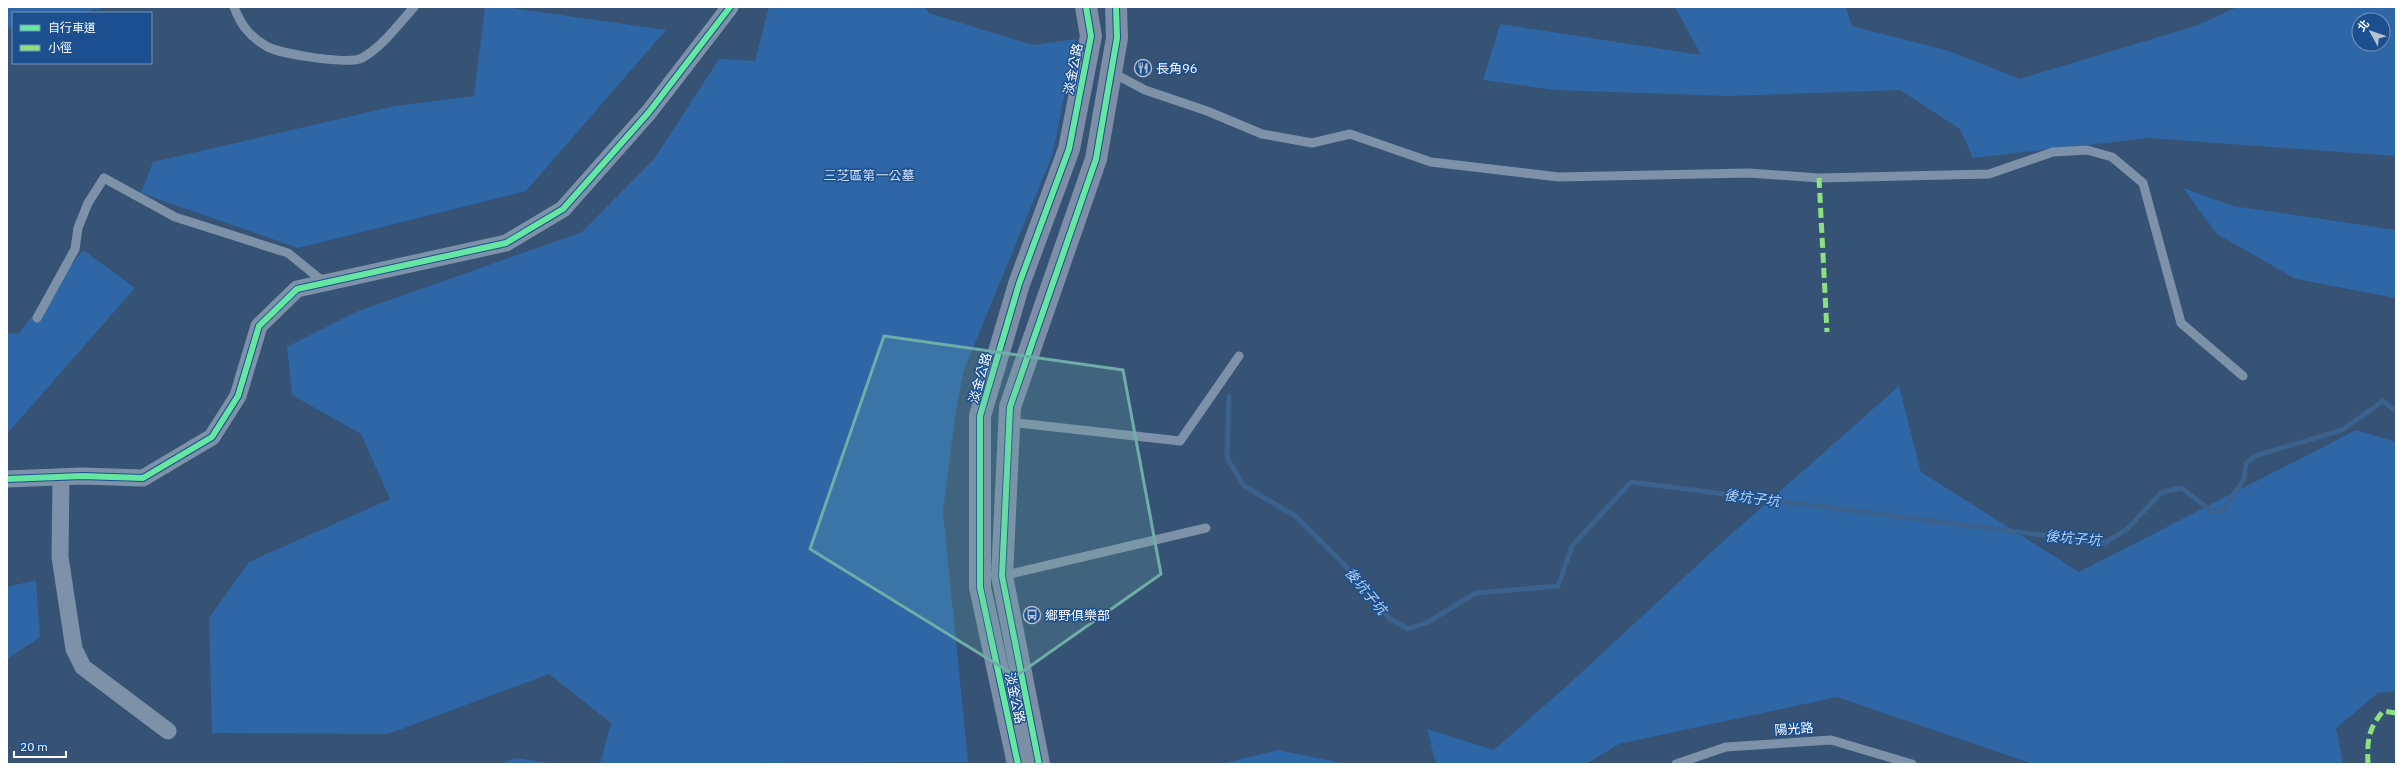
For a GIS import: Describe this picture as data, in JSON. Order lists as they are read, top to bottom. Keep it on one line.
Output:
{"streets":{"main road":["淡金公路"],"lane":["陽光路"]},"water":["後坑子坑"],"parks":["三芝區第一公墓"],"places":{"restaurant":["長角96"],"bus stop":["鄉野俱樂部"]},"legend":["自行車道","小徑"],"scale_bar":"20 m","north":"top left"}
